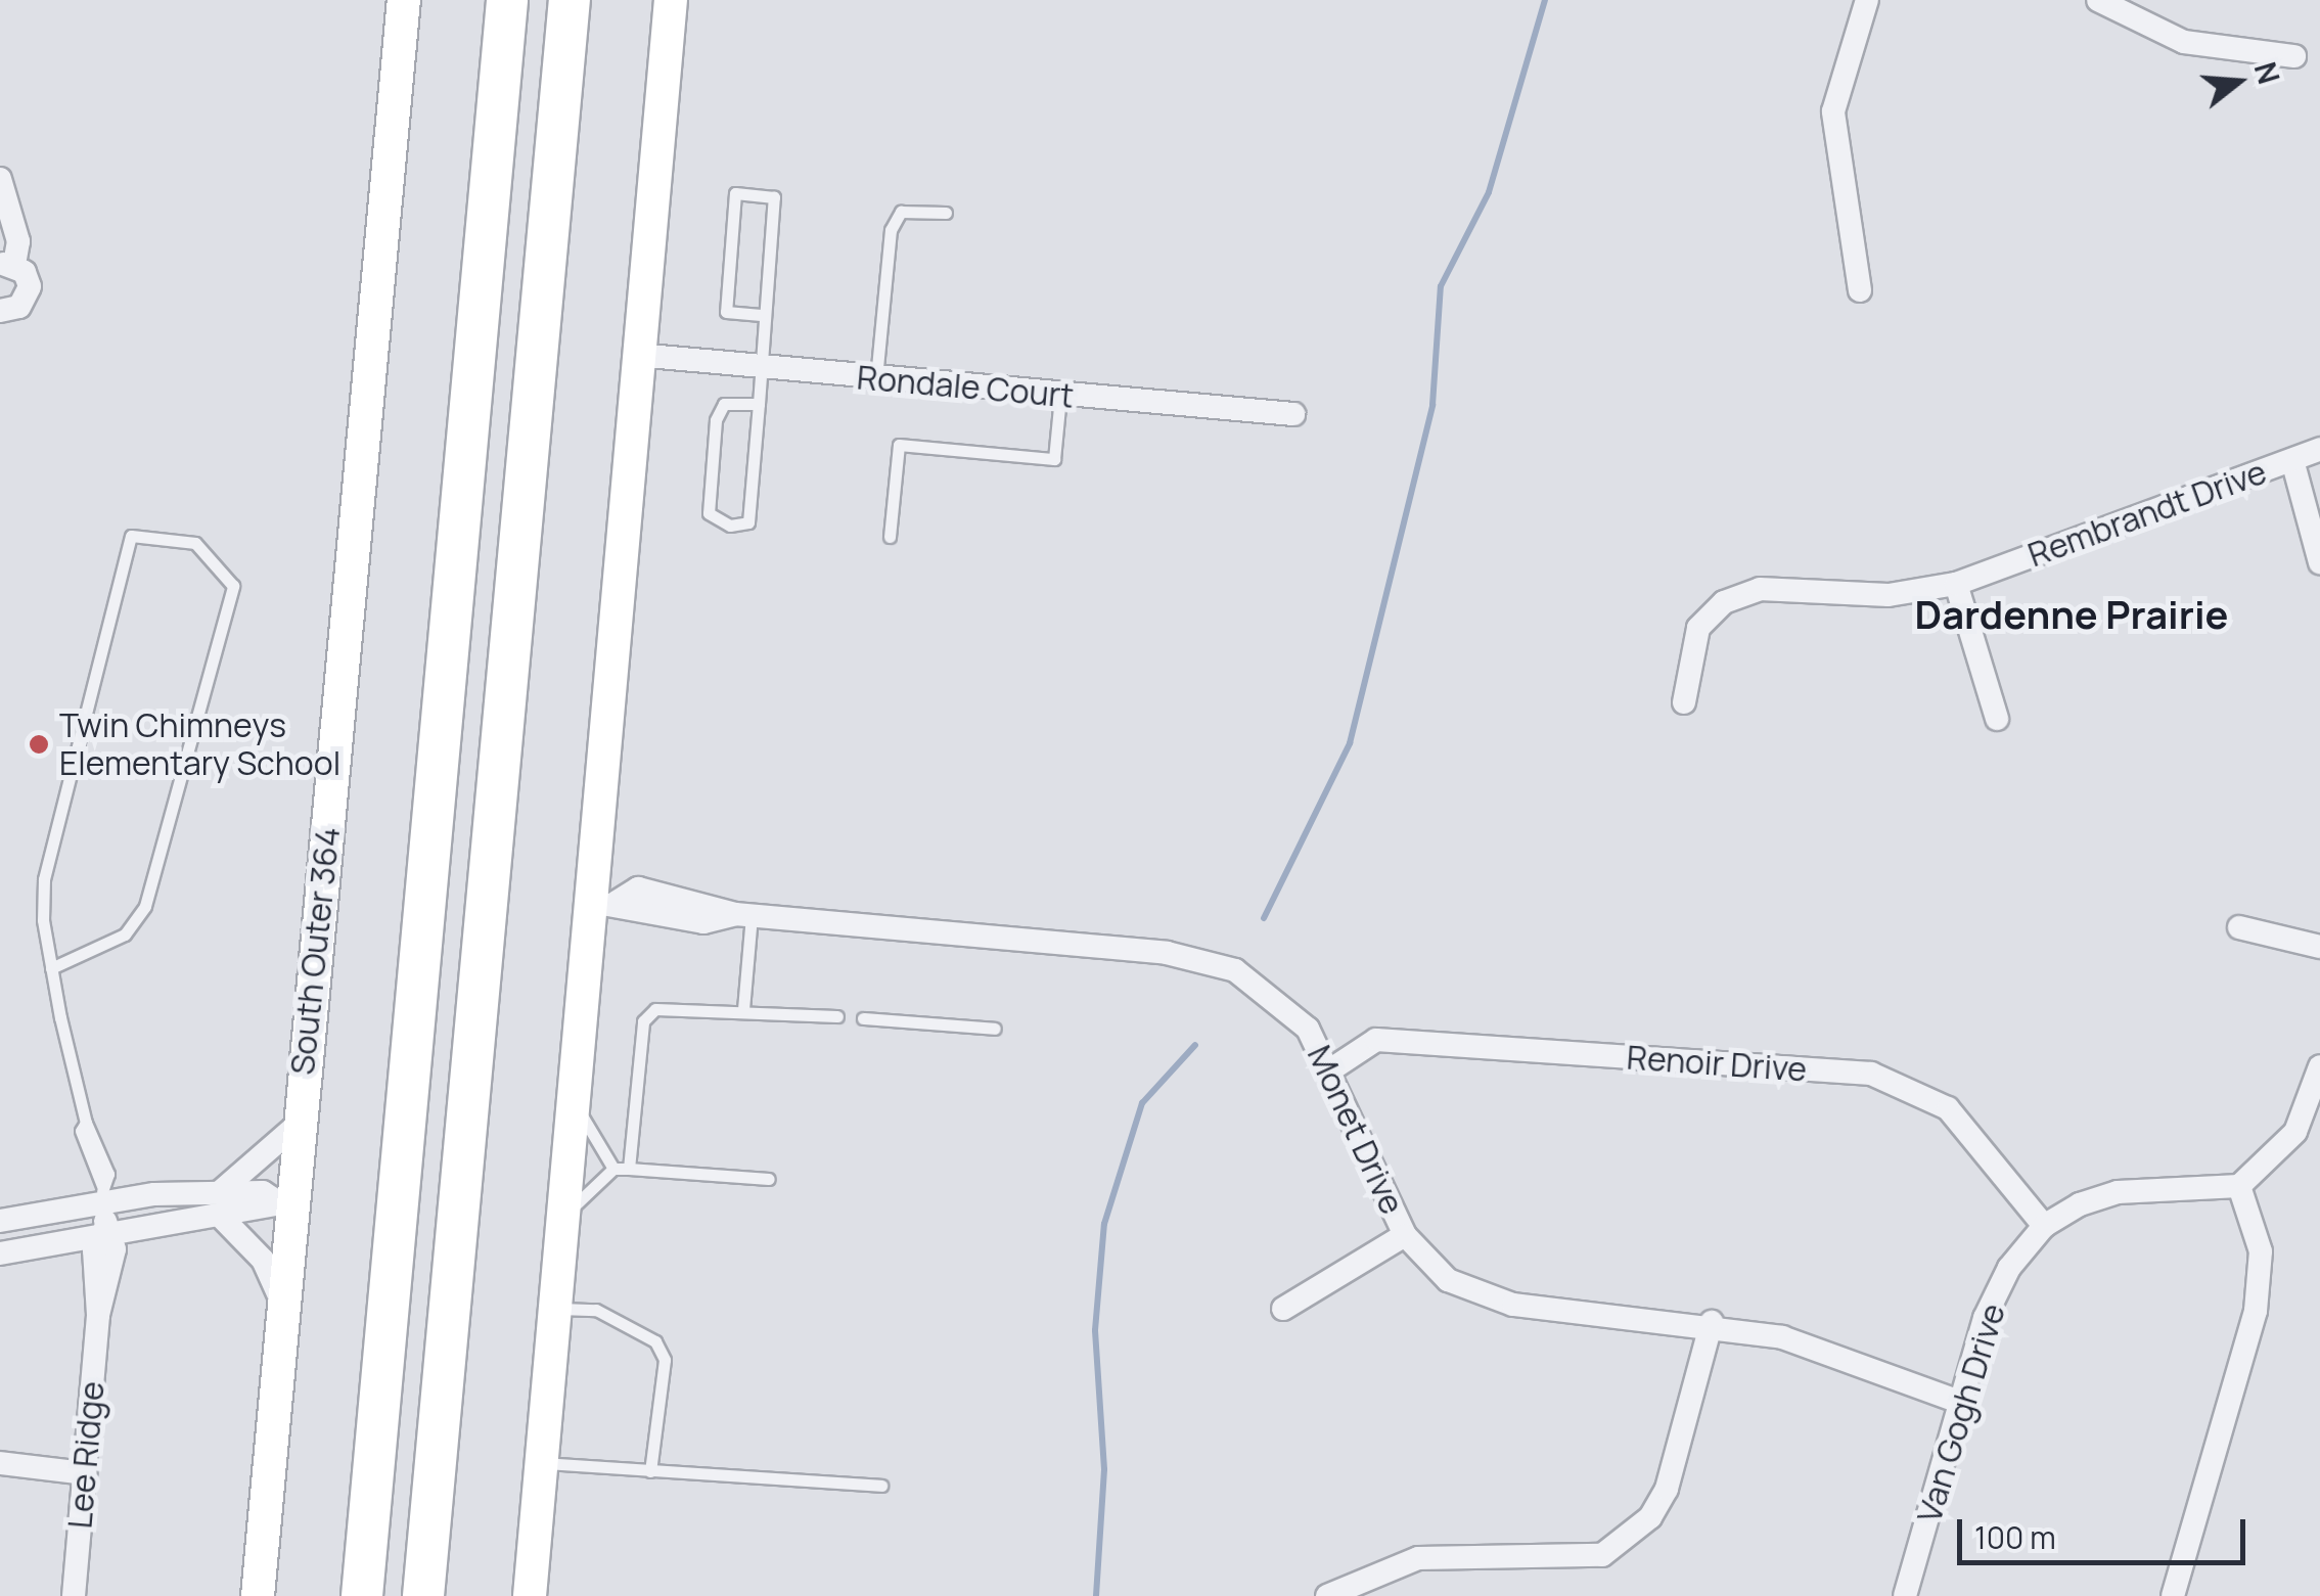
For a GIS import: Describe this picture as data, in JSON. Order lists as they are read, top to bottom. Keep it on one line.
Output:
{"streets":{"main road":["South Outer 364"],"street":["Rondale Court","Rembrandt Drive","Renoir Drive","Monet Drive","Van Gogh Drive","Lee Ridge"]},"crossings":[["Renoir Drive","Monet Drive"],["Renoir Drive","Van Gogh Drive"],["Monet Drive","Van Gogh Drive"]],"districts":["Dardenne Prairie"],"places":["Twin Chimneys Elementary School"],"scale_bar":"100 m","north":"right"}
